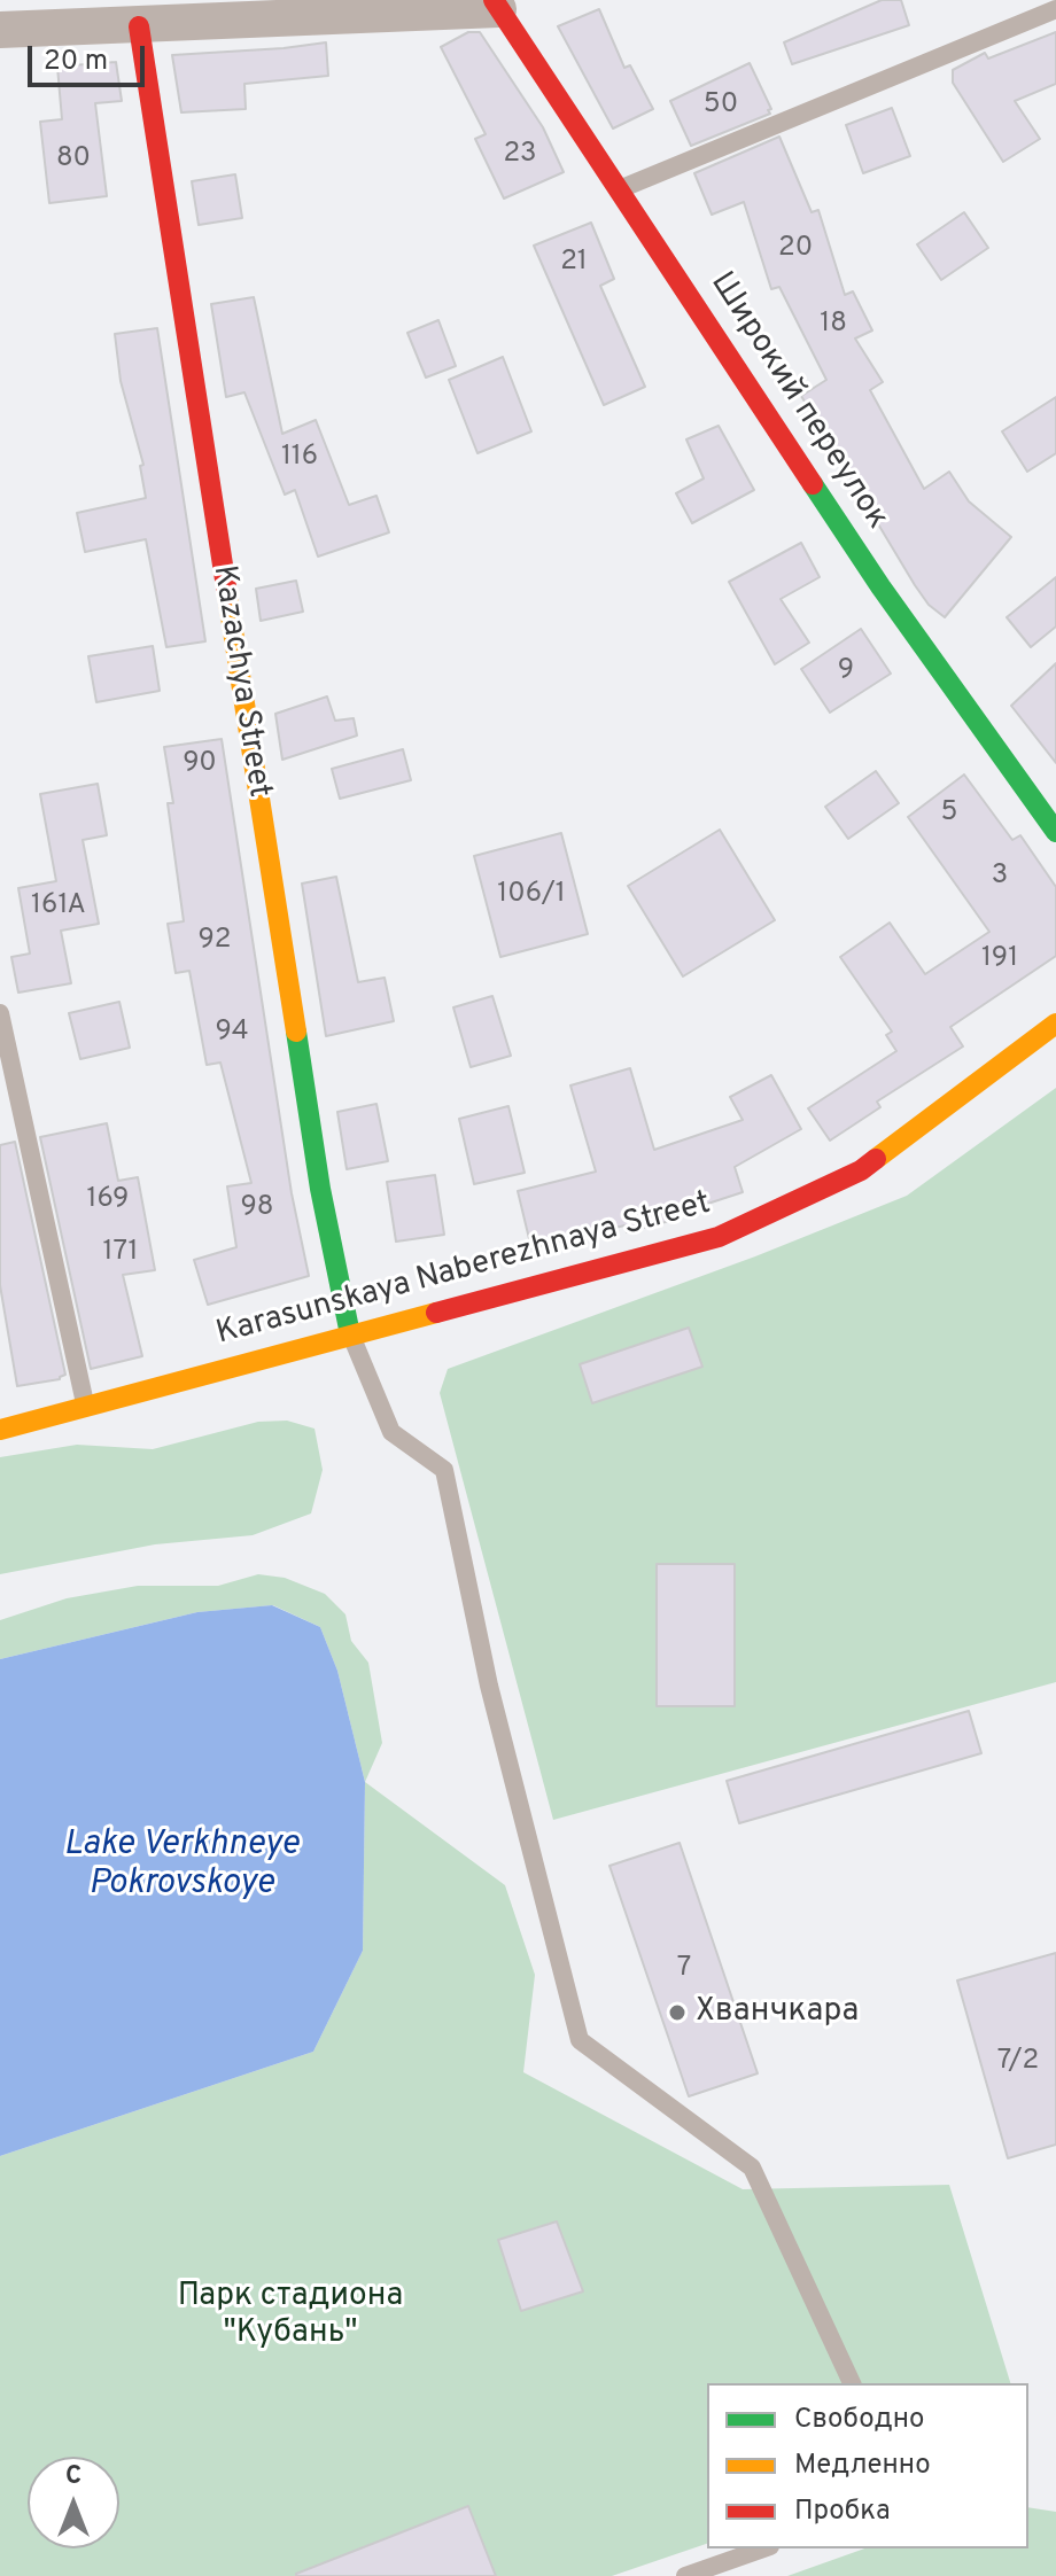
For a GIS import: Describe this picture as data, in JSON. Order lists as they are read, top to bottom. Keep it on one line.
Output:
{"streets":{"street":["Широкий переулок","Kazachya Street","Karasunskaya Naberezhnaya Street"]},"crossings":[["Kazachya Street","Karasunskaya Naberezhnaya Street"]],"water":["Lake Verkhneye Pokrovskoye"],"parks":["Парк стадиона \"Кубань\""],"places":["Хванчкара"],"house_numbers":["50","23","80","20","21","18","116","9","90","5","3","106/1","161А","92","191","94","169","98","171","7","7/2"],"legend":["Свободно","Медленно","Пробка"],"scale_bar":"20 m","north":"top"}
